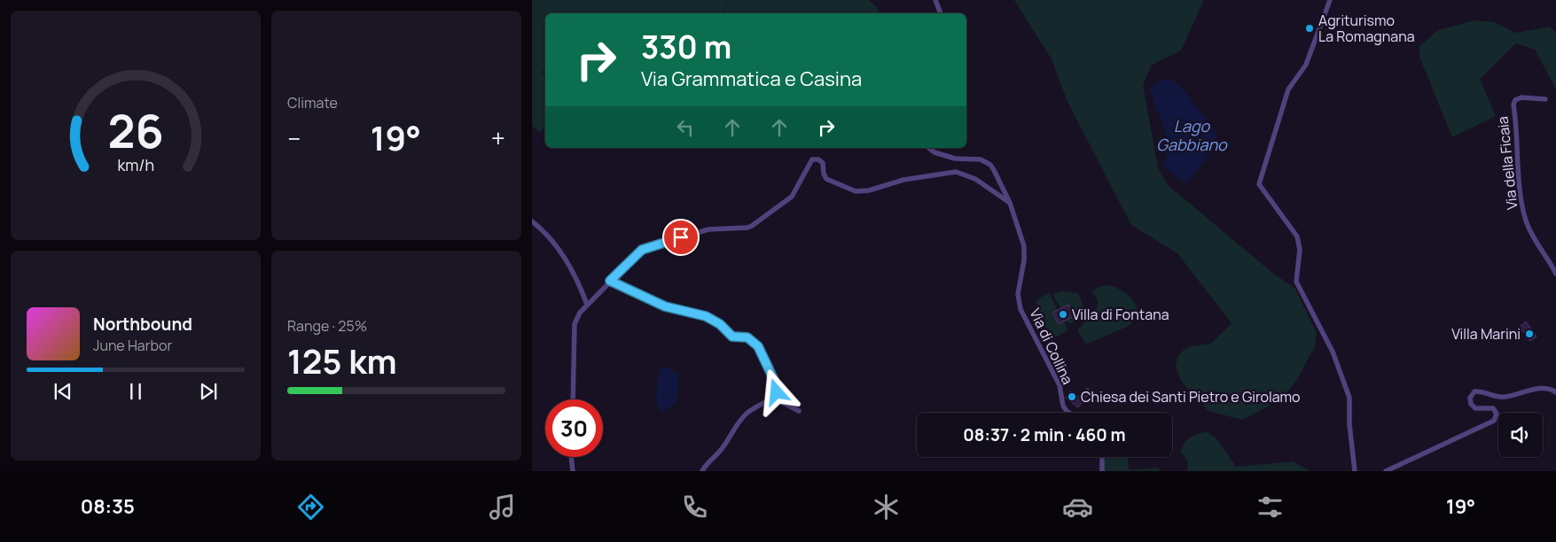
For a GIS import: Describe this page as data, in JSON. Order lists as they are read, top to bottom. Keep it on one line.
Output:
{"streets":{"street":["Via della Ficaia","Via di Collina"]},"water":["Lago Gabbiano"],"places":["Agriturismo La Romagnana","Villa di Fontana","Villa Marini","Chiesa dei Santi Pietro e Girolamo"],"page":{"tile":["Climate",["Range · 25%","125 km"]],"turn":["330 m","Via Grammatica e Casina"],"heat":["−","19°","+"],"song":["Northbound","June Harbor"],"limit":"30","trip":"08:37 · 2 min · 460 m","tabs":["08:35","19°"],"gauge":["26","km/h"]}}
